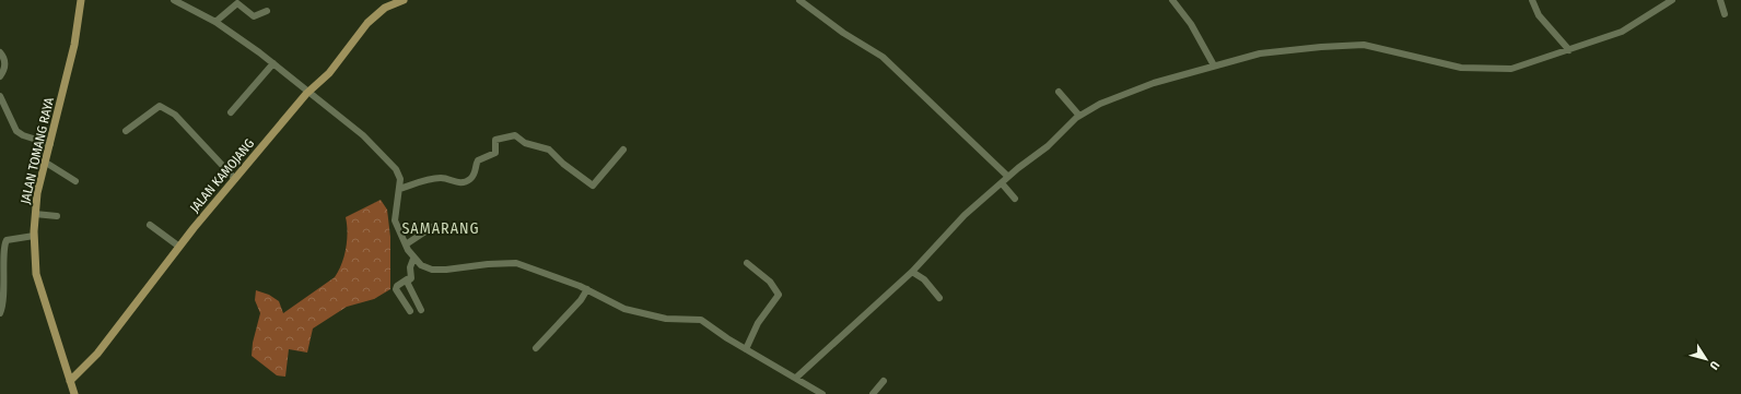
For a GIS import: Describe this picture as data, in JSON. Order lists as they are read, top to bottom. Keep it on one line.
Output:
{"streets":{"main road":["JALAN TOMANG RAYA","JALAN KAMOJANG"]},"crossings":[["JALAN TOMANG RAYA","JALAN KAMOJANG"]],"districts":["SAMARANG"],"north":"bottom right"}
